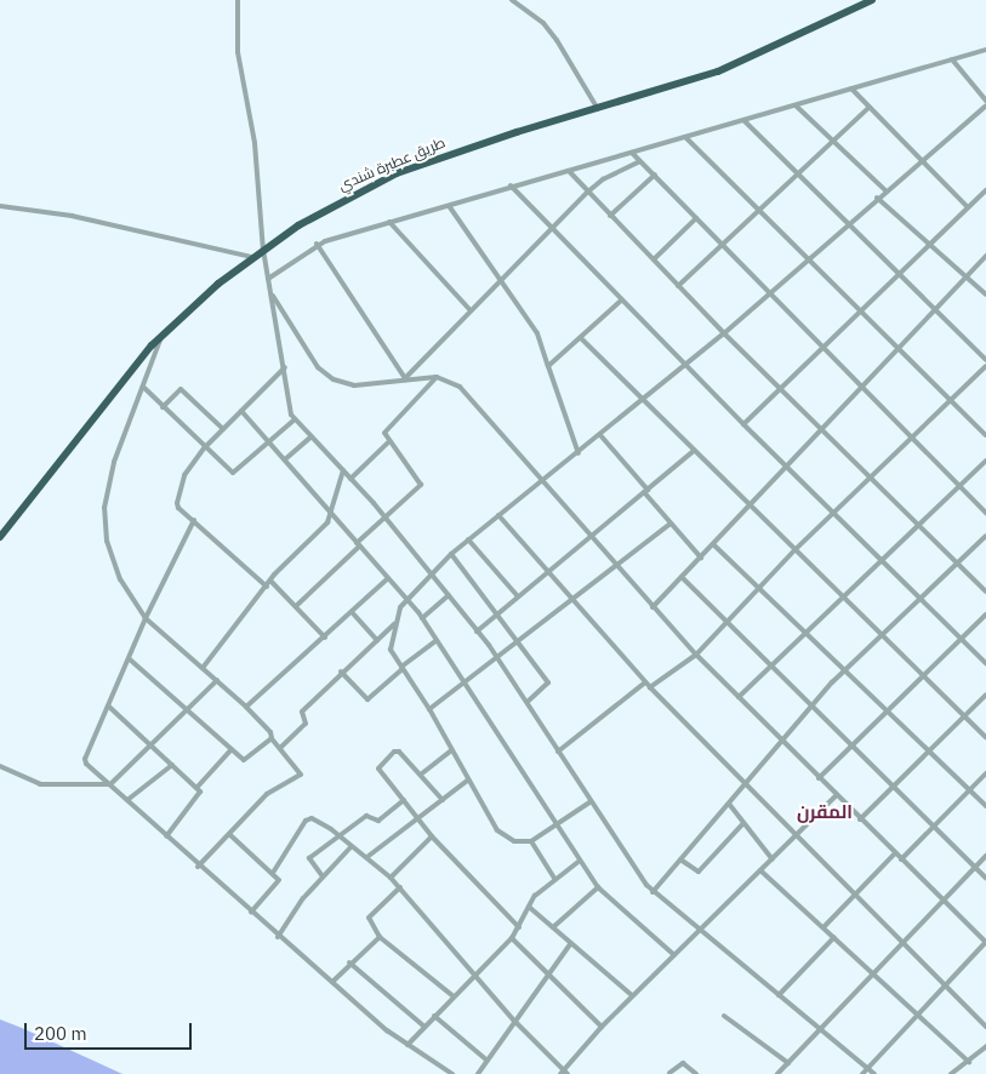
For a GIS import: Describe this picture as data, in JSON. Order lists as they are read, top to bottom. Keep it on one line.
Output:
{"streets":{"highway":["طريق عطبرة شندي"]},"districts":["المقرن"],"scale_bar":"200 m"}
